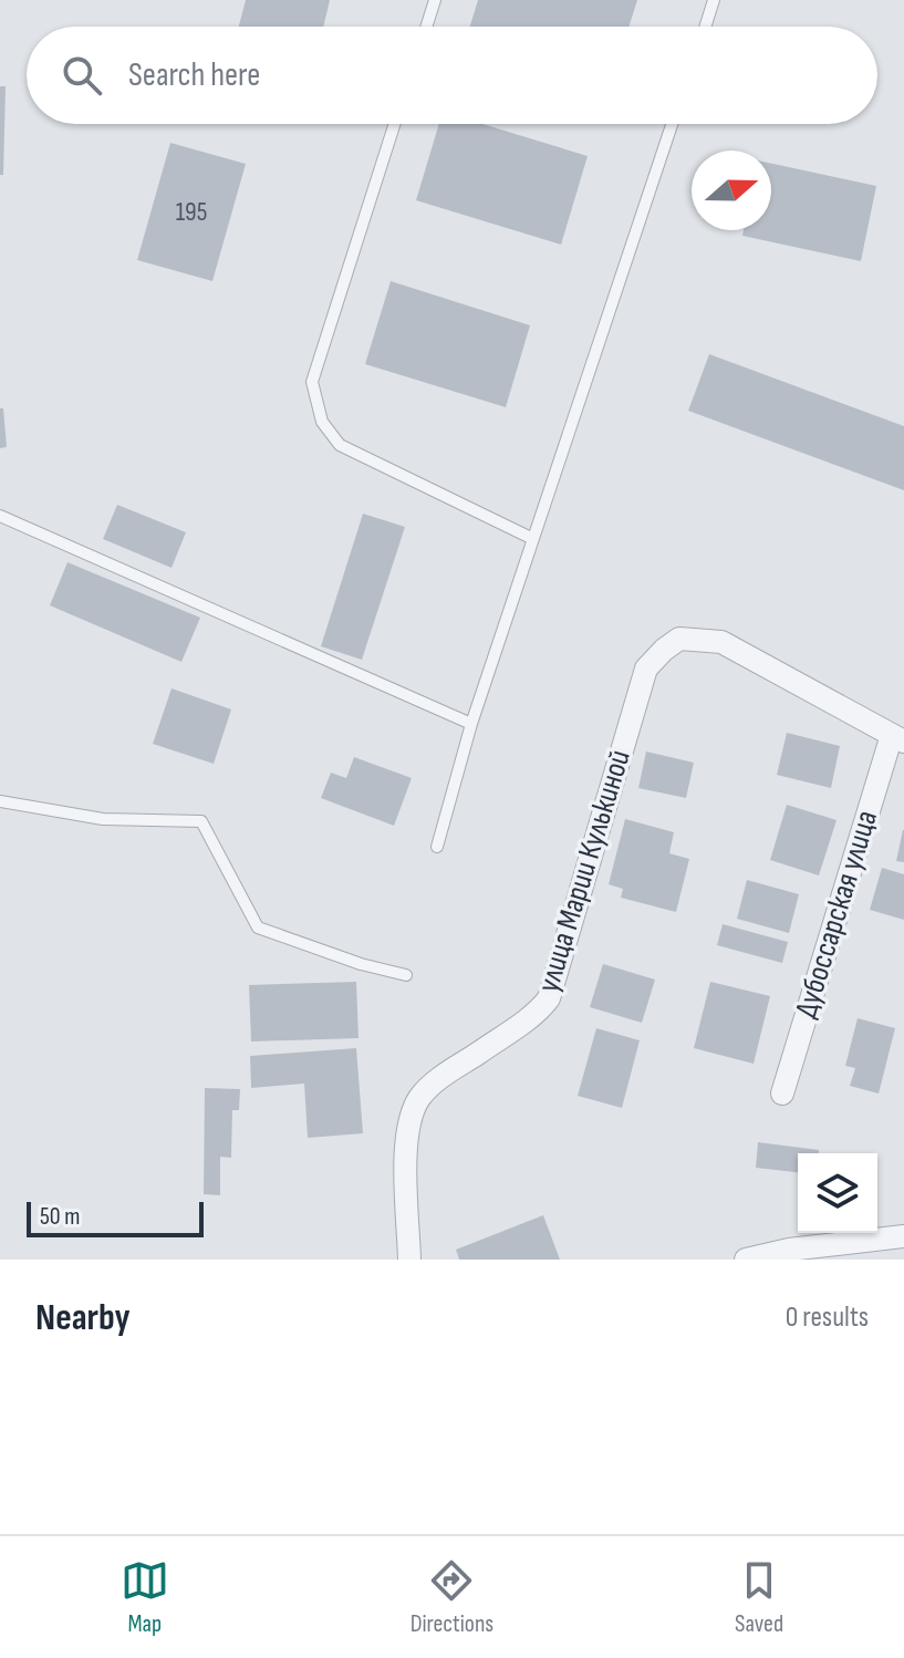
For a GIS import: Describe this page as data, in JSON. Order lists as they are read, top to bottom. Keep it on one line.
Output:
{"streets":{"street":["улица Марии Кулькиной","Дубоссарская улица"]},"crossings":[["улица Марии Кулькиной","Дубоссарская улица"]],"house_numbers":["195"],"scale_bar":"50 m","north":"right","page":{"search":"Search here","scale":"50 m","heading":["Nearby","0 results"],"nav":["Map","Directions","Saved"]}}
